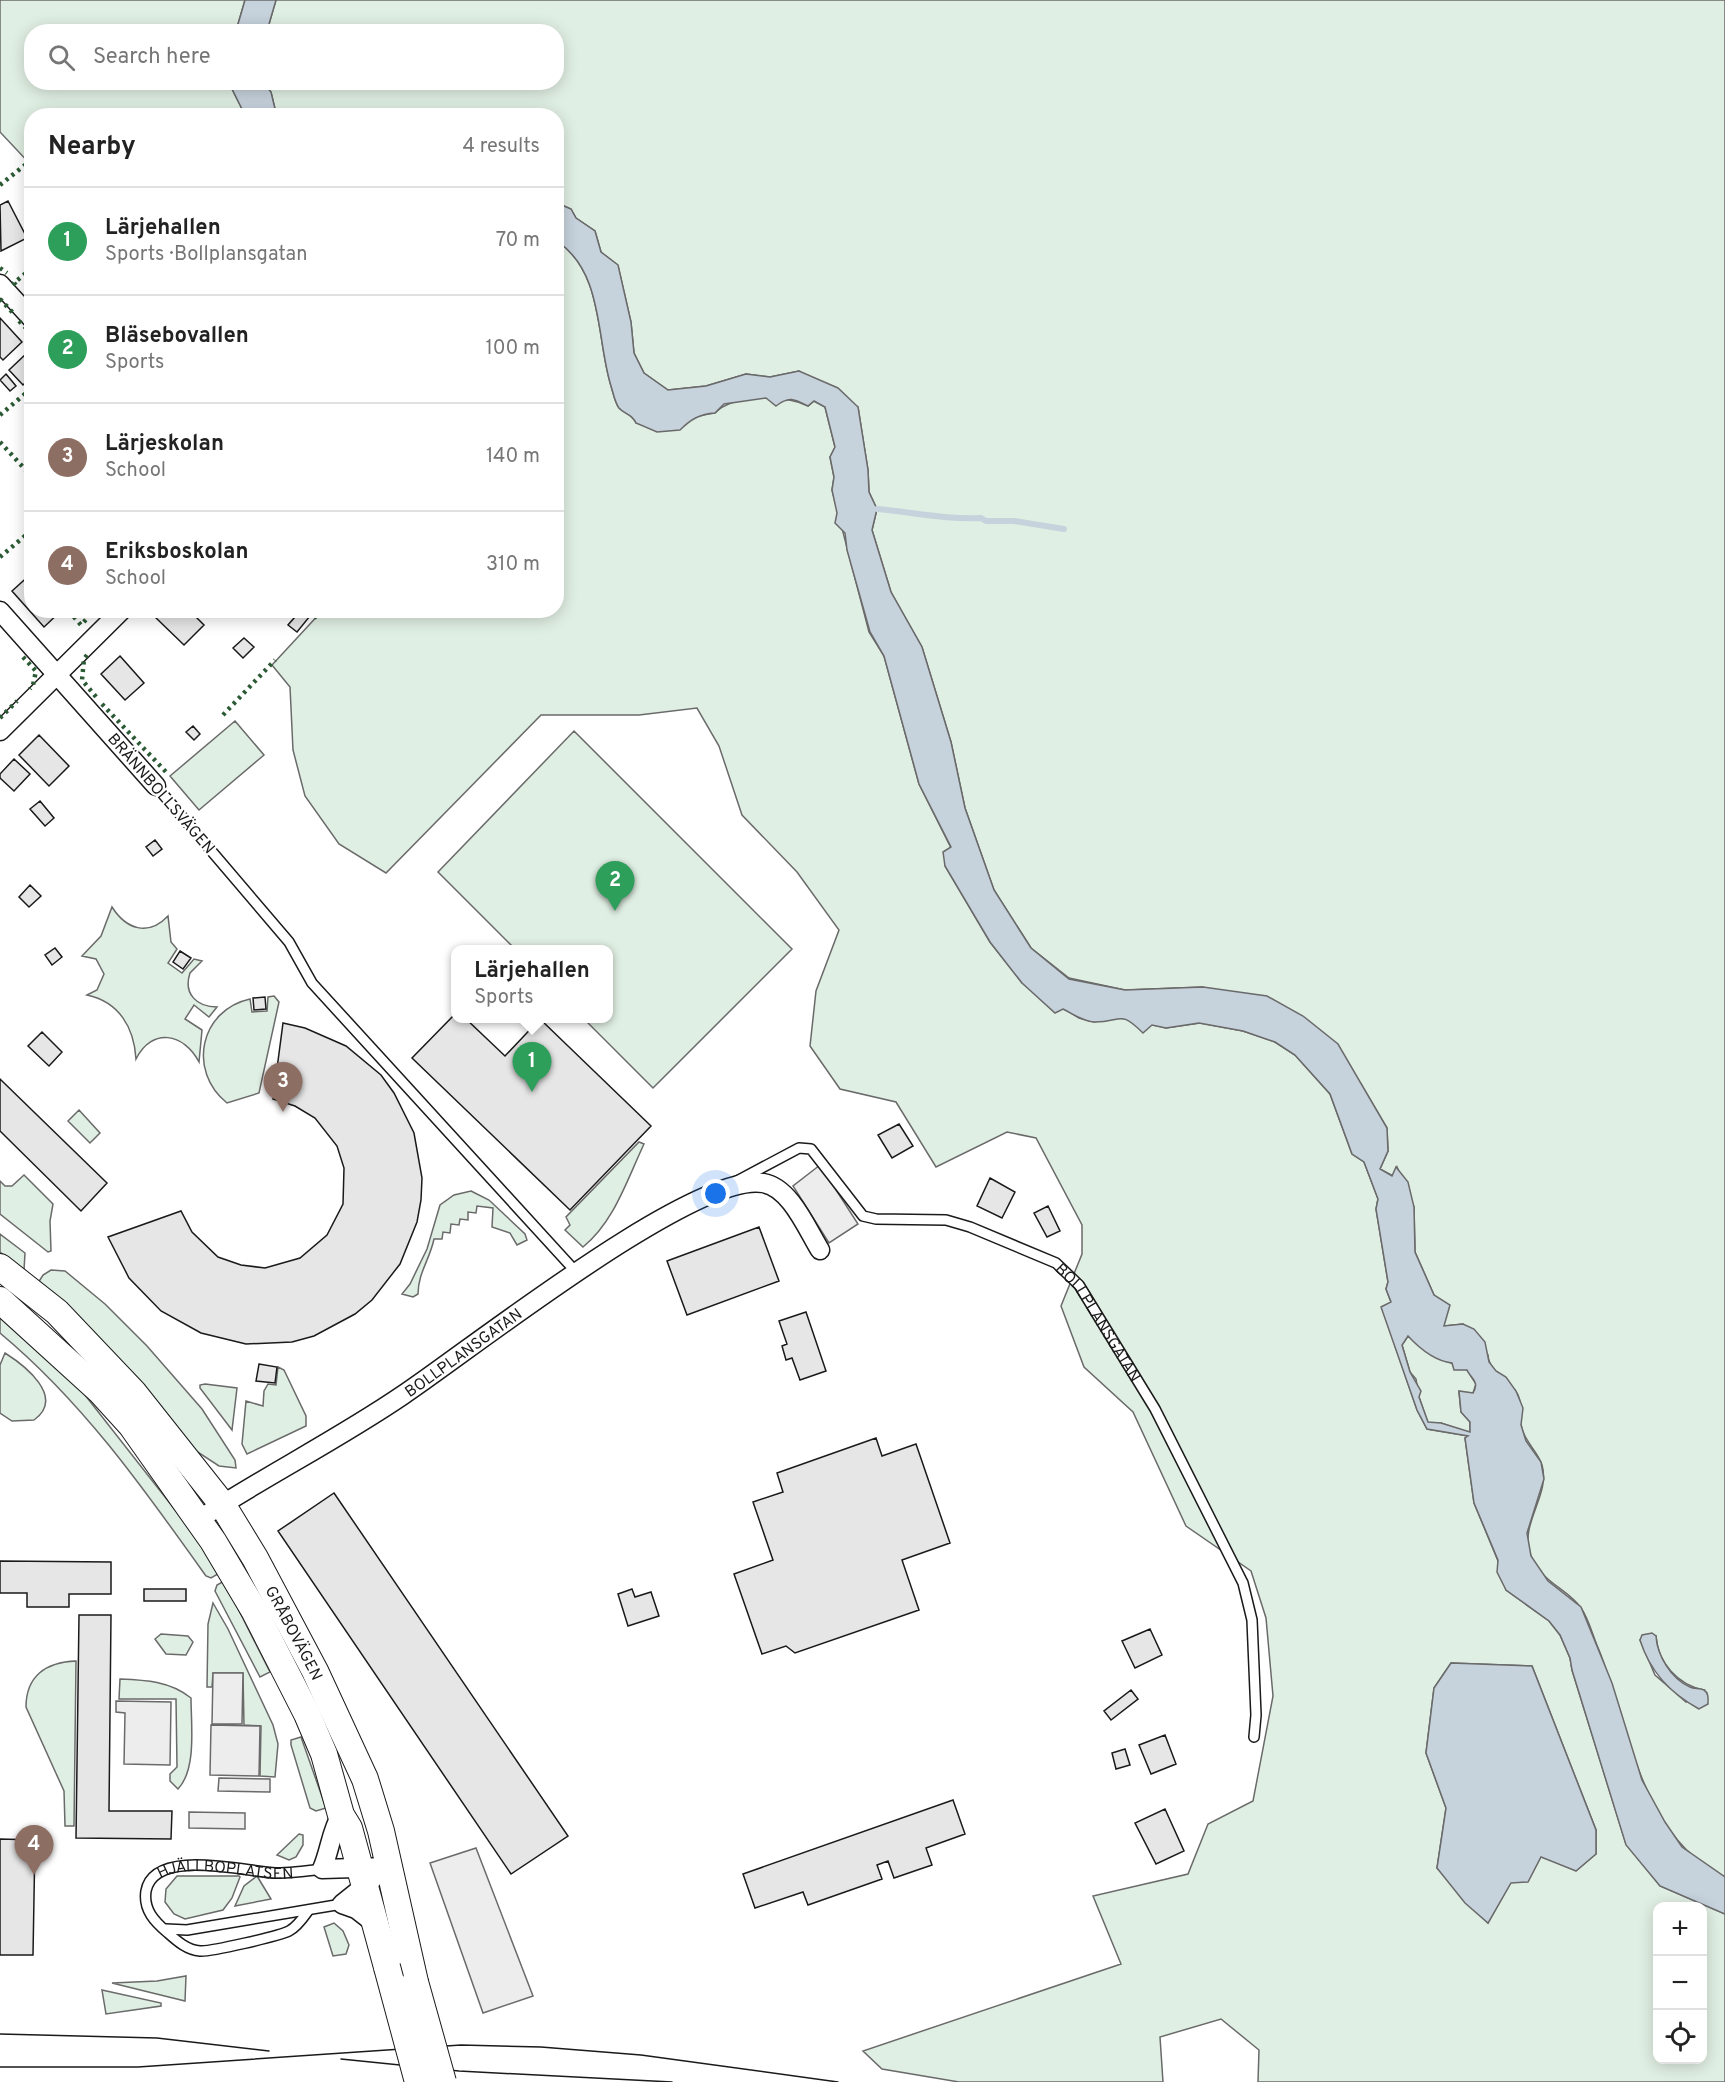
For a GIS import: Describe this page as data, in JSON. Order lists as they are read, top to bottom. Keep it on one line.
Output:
{"streets":{"main road":["GRÅBOVÄGEN"],"street":["BRÄNNBOLLSVÄGEN","BOLLPLANSGATAN","HJÄLLBOPLATSEN"]},"crossings":[["BRÄNNBOLLSVÄGEN","BOLLPLANSGATAN"],["BOLLPLANSGATAN","GRÅBOVÄGEN"],["GRÅBOVÄGEN","HJÄLLBOPLATSEN"]],"page":{"search":"Search here","heading":["Nearby","4 results"],"list":[{"mark":"1","name":"Lärjehallen","note":"Sports · Bollplansgatan","value":"70 m"},{"mark":"2","name":"Bläsebovallen","note":"Sports","value":"100 m"},{"mark":"3","name":"Lärjeskolan","note":"School","value":"140 m"},{"mark":"4","name":"Eriksboskolan","note":"School","value":"310 m"}],"pins":["2","1","3","4"],"popup":["Lärjehallen","Sports"],"map_buttons":["+","−"]}}
